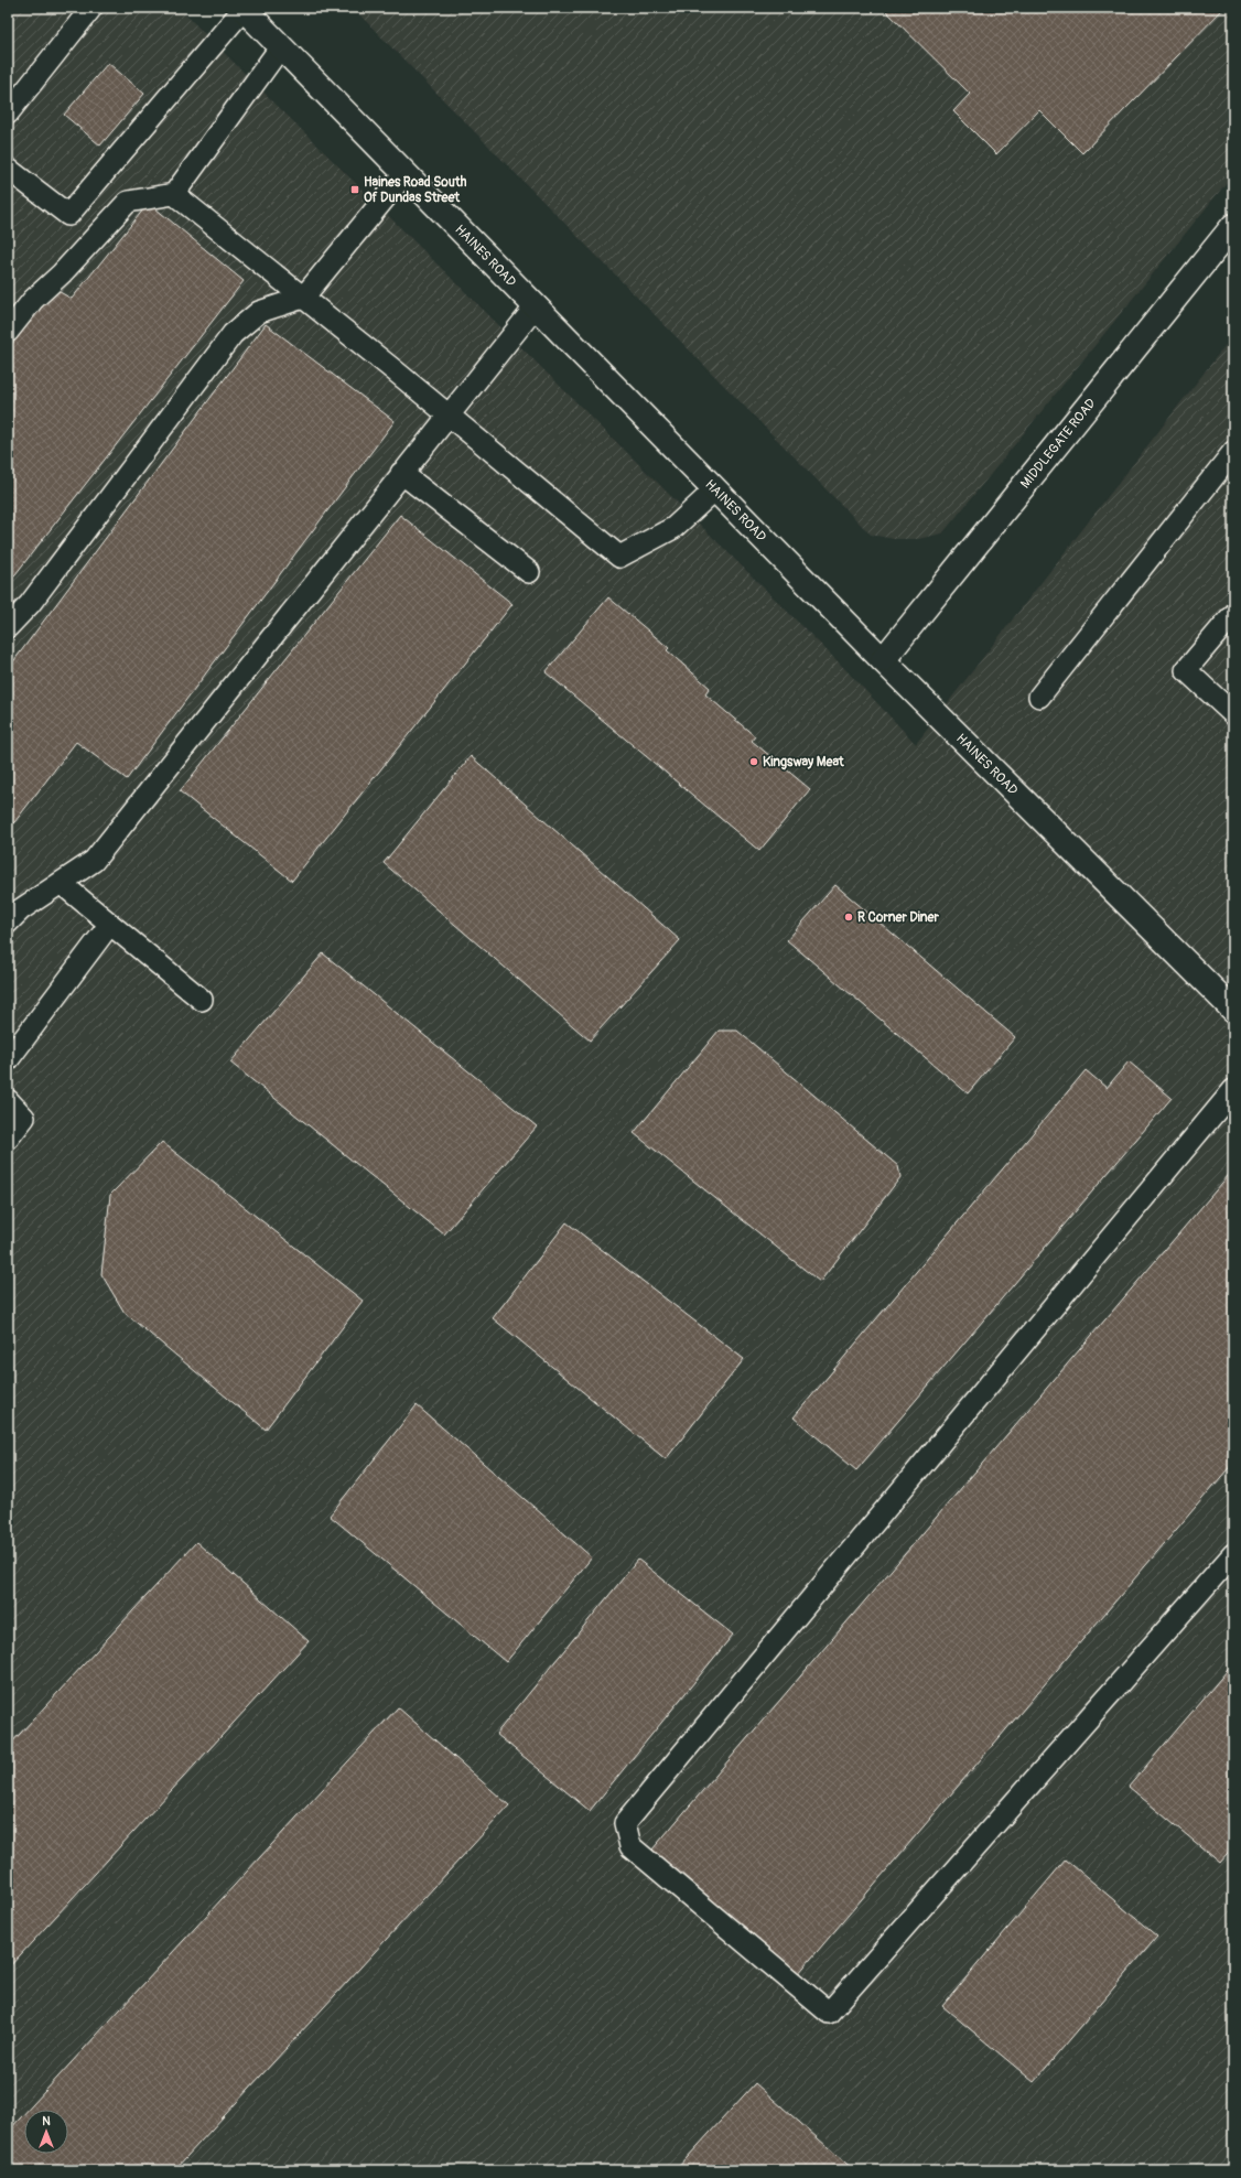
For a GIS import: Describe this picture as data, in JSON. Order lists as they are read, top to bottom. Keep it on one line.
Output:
{"streets":{"street":["HAINES ROAD","MIDDLEGATE ROAD"]},"crossings":[["HAINES ROAD","MIDDLEGATE ROAD"]],"places":{"transit":["Haines Road South Of Dundas Street"],"other":["Kingsway Meat","R Corner Diner"]},"north":"top"}
